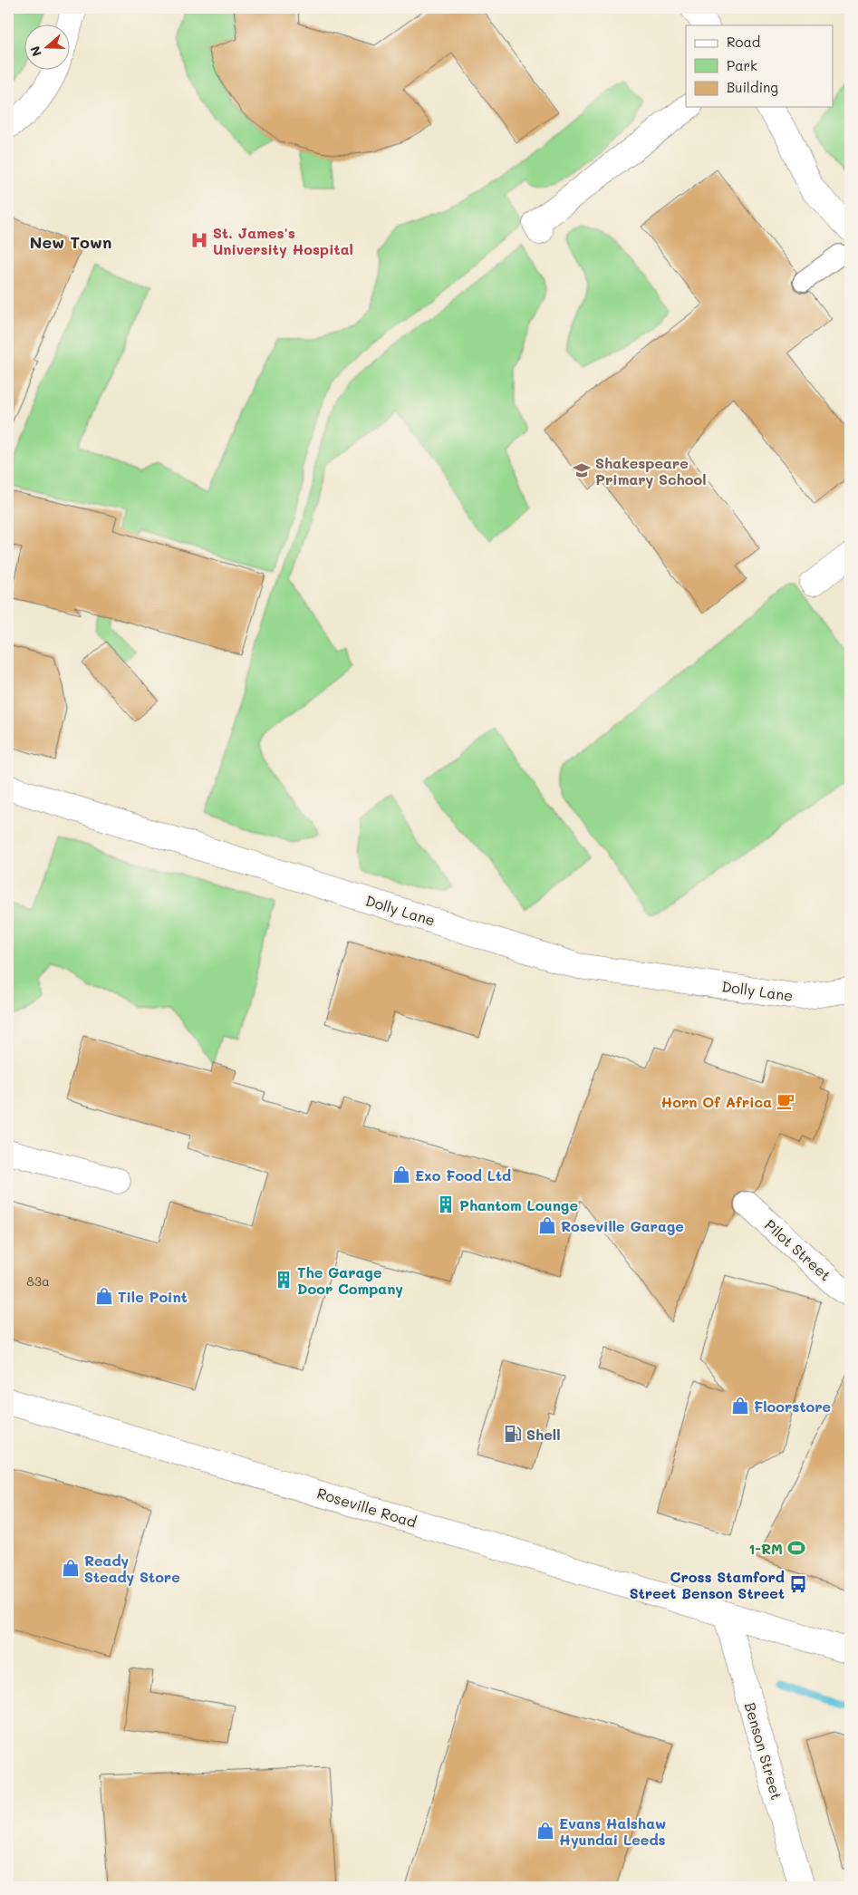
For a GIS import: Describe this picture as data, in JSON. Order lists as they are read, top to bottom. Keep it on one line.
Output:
{"streets":{"street":["Dolly Lane","Pilot Street","Roseville Road","Benson Street"]},"crossings":[["Roseville Road","Benson Street"]],"districts":["New Town"],"places":{"hospital":["St. James's University Hospital"],"school or university":["Shakespeare Primary School"],"cafe":["Horn Of Africa"],"shop":["Exo Food Ltd","Roseville Garage","Tile Point","Floorstore","Ready Steady Store","Evans Halshaw Hyundai Leeds"],"building":["Phantom Lounge","The Garage Door Company"],"fuel station":["Shell"],"sports":["1-RM"],"bus stop":["Cross Stamford Street Benson Street"]},"house_numbers":["83a"],"legend":["Road","Park","Building"],"north":"left"}
